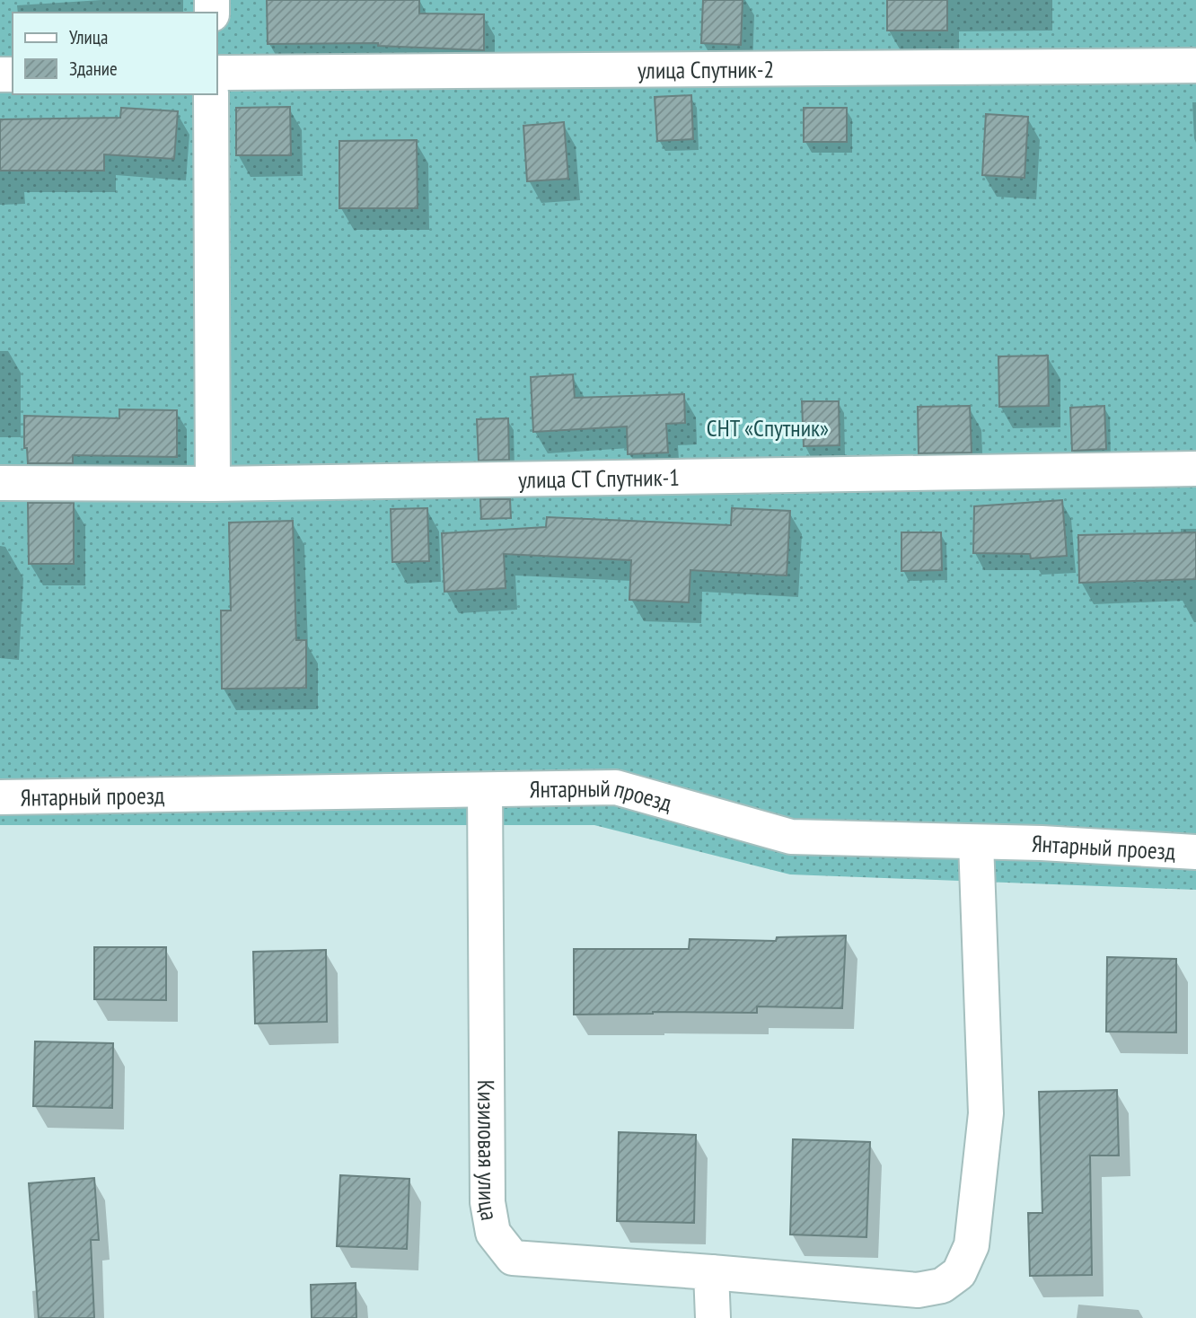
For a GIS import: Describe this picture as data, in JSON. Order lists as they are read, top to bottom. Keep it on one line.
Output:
{"streets":{"street":["улица Спутник-2","улица СТ Спутник-1","Янтарный проезд","Кизиловая улица"]},"crossings":[["Янтарный проезд","Кизиловая улица"]],"parks":["СНТ «Спутник»"],"legend":["Улица","Здание"]}
